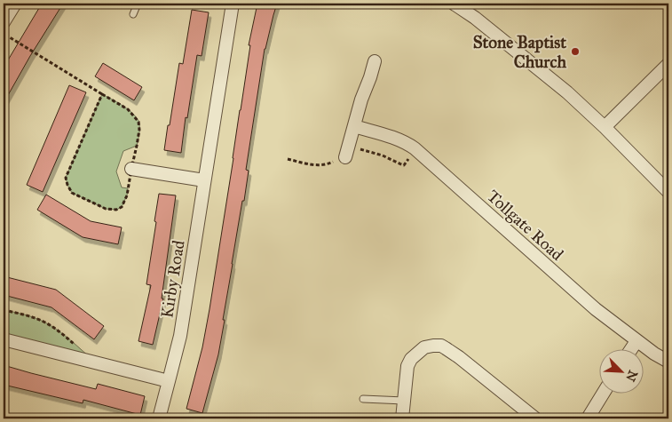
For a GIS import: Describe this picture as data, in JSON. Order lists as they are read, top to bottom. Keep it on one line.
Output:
{"streets":{"street":["Tollgate Road","Kirby Road"]},"places":["Stone Baptist Church"],"north":"bottom right"}
